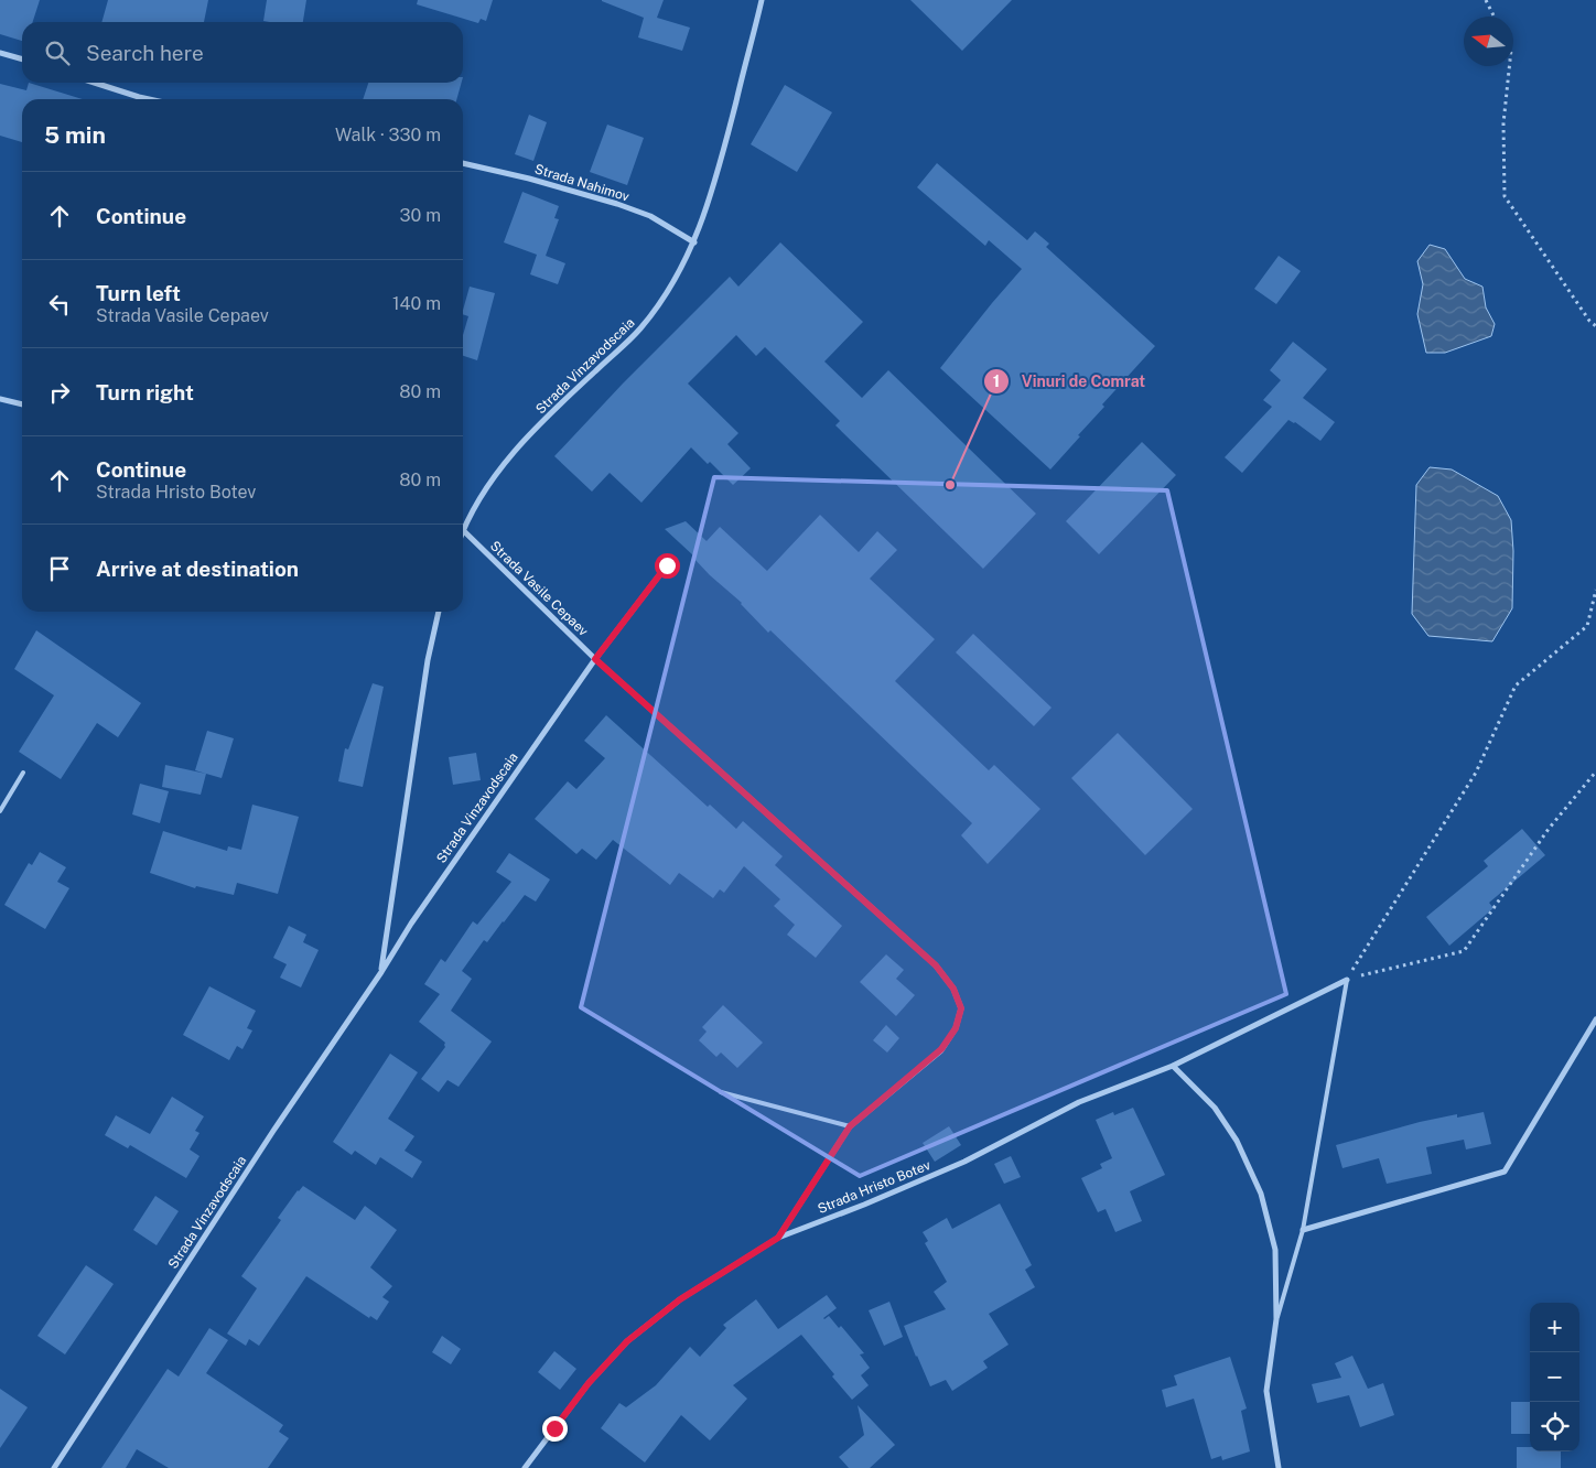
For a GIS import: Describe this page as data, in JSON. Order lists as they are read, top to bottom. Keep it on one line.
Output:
{"streets":{"street":["Strada Nahimov","Strada Vinzavodscaia","Strada Vasile Cepaev","Strada Hristo Botev"]},"crossings":[["Strada Nahimov","Strada Vinzavodscaia"],["Strada Vinzavodscaia","Strada Vasile Cepaev"]],"places":["Vinuri de Comrat"],"north":"left","page":{"search":"Search here","heading":["5 min","Walk · 330 m"],"list":[["Continue","30 m"],["Turn left","Strada Vasile Cepaev","140 m"],["Turn right","80 m"],["Continue","Strada Hristo Botev","80 m"],"Arrive at destination"],"map_buttons":["+","−"]}}
